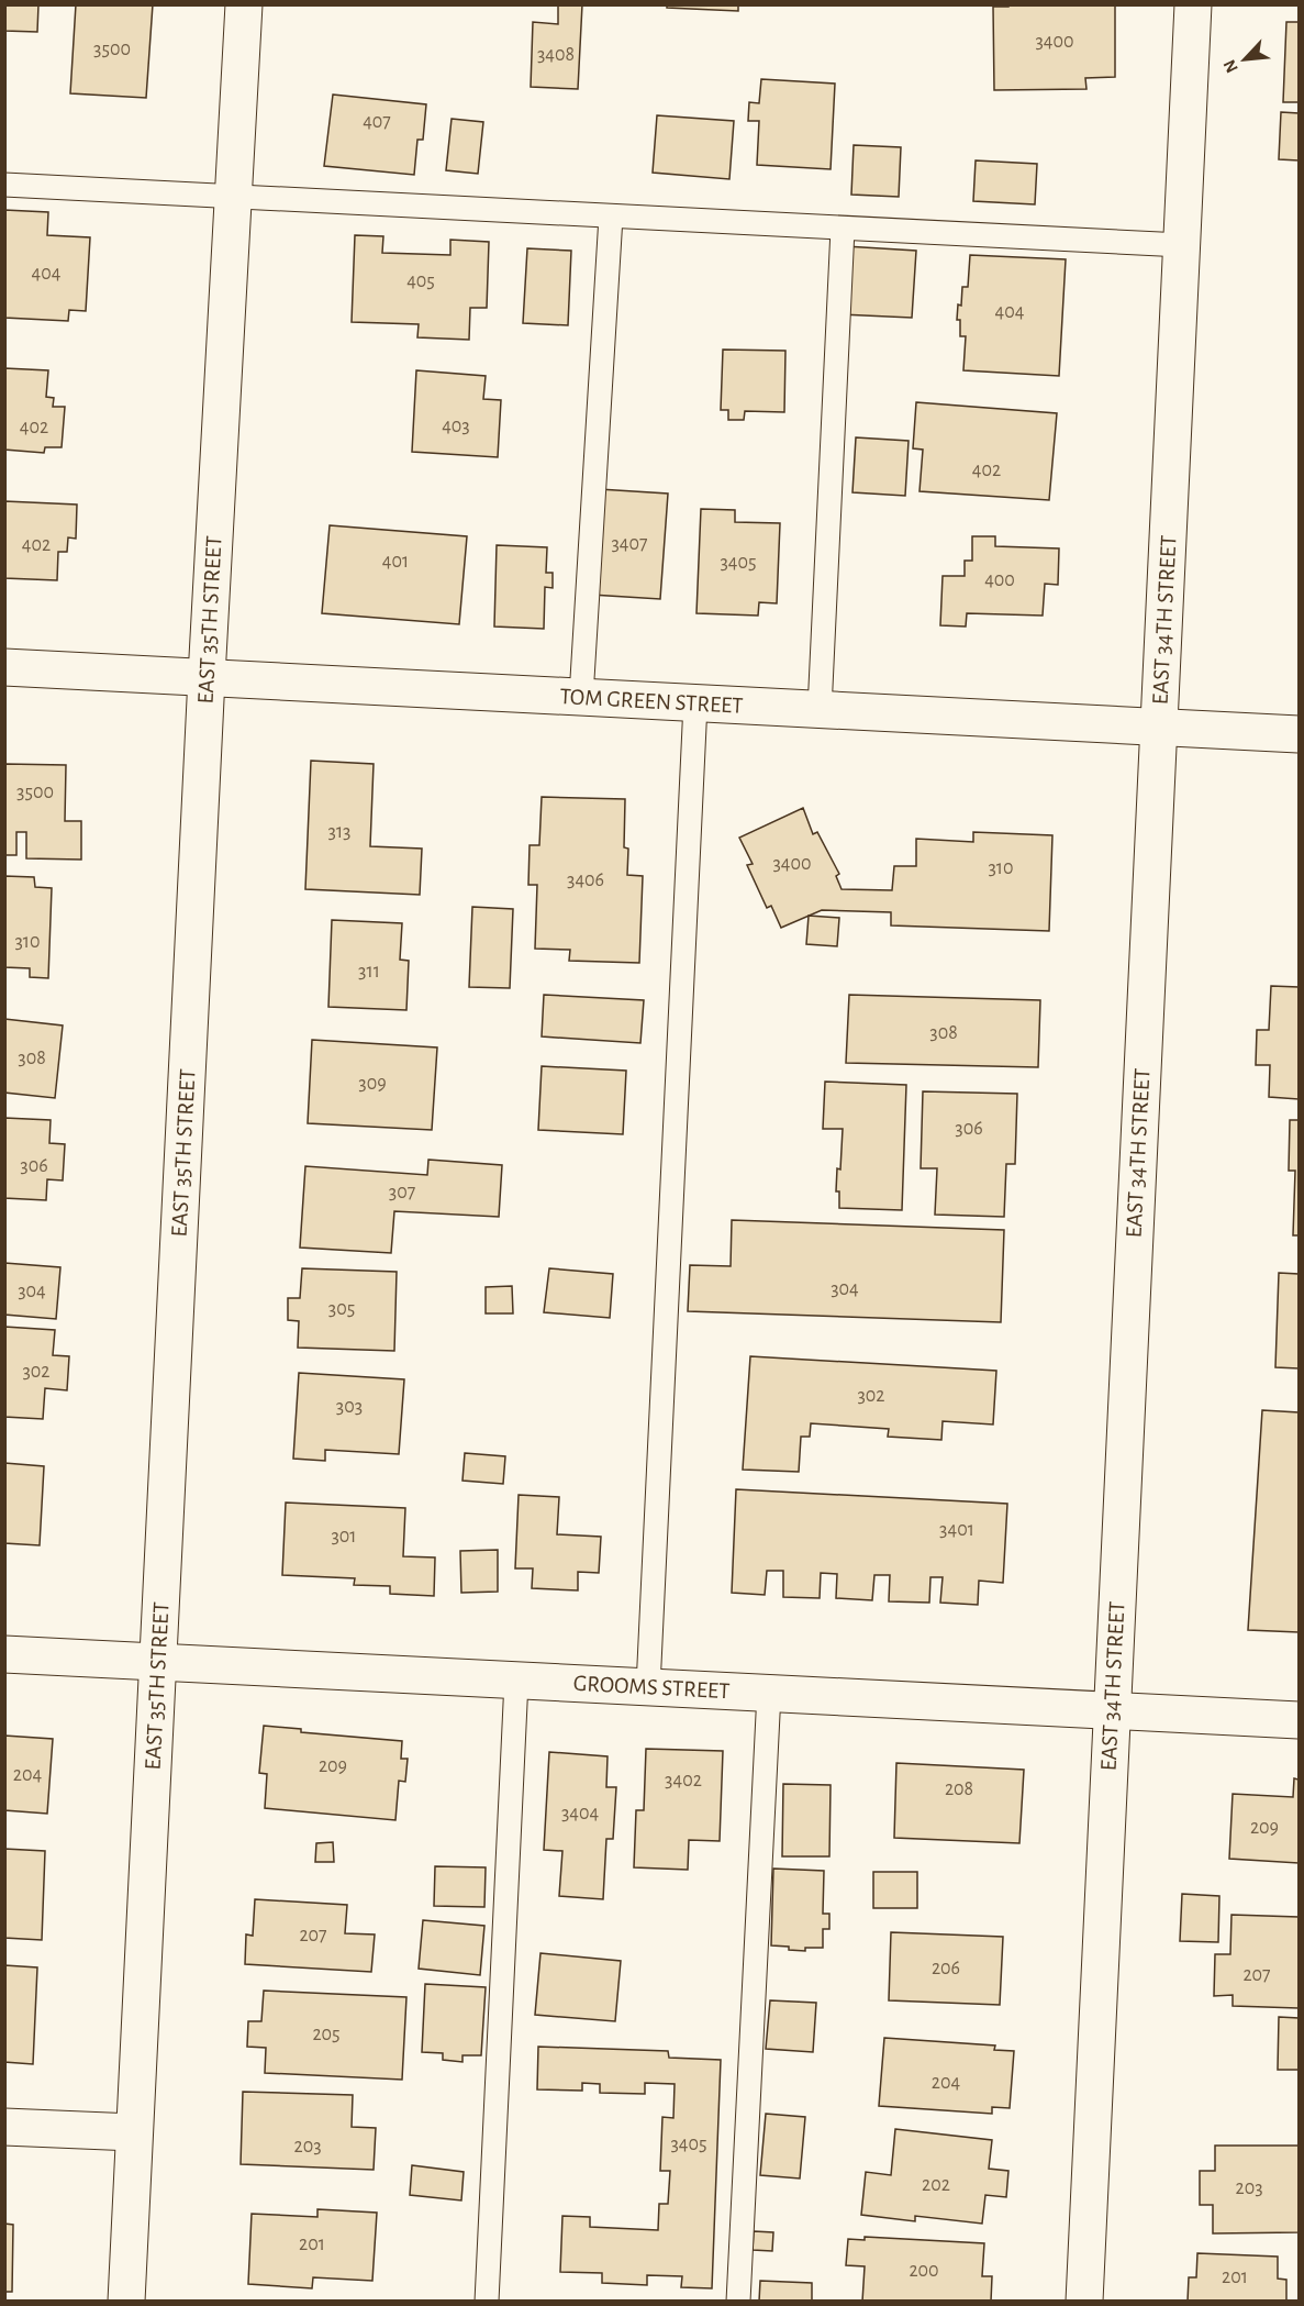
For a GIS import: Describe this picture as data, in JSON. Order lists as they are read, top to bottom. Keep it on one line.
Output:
{"streets":{"street":["EAST 35TH STREET","EAST 34TH STREET","TOM GREEN STREET","GROOMS STREET"]},"crossings":[["EAST 35TH STREET","TOM GREEN STREET"],["EAST 35TH STREET","GROOMS STREET"],["EAST 34TH STREET","TOM GREEN STREET"],["EAST 34TH STREET","GROOMS STREET"]],"house_numbers":["3400","3500","3408","407","404","405","404","403","402","402","3407","402","401","3405","400","3500","313","3400","310","3406","310","311","308","308","309","306","306","307","304","304","305","302","302","303","3401","301","209","204","3402","208","3404","209","207","206","207","205","204","3405","203","202","203","201","200","201"],"north":"bottom left"}
